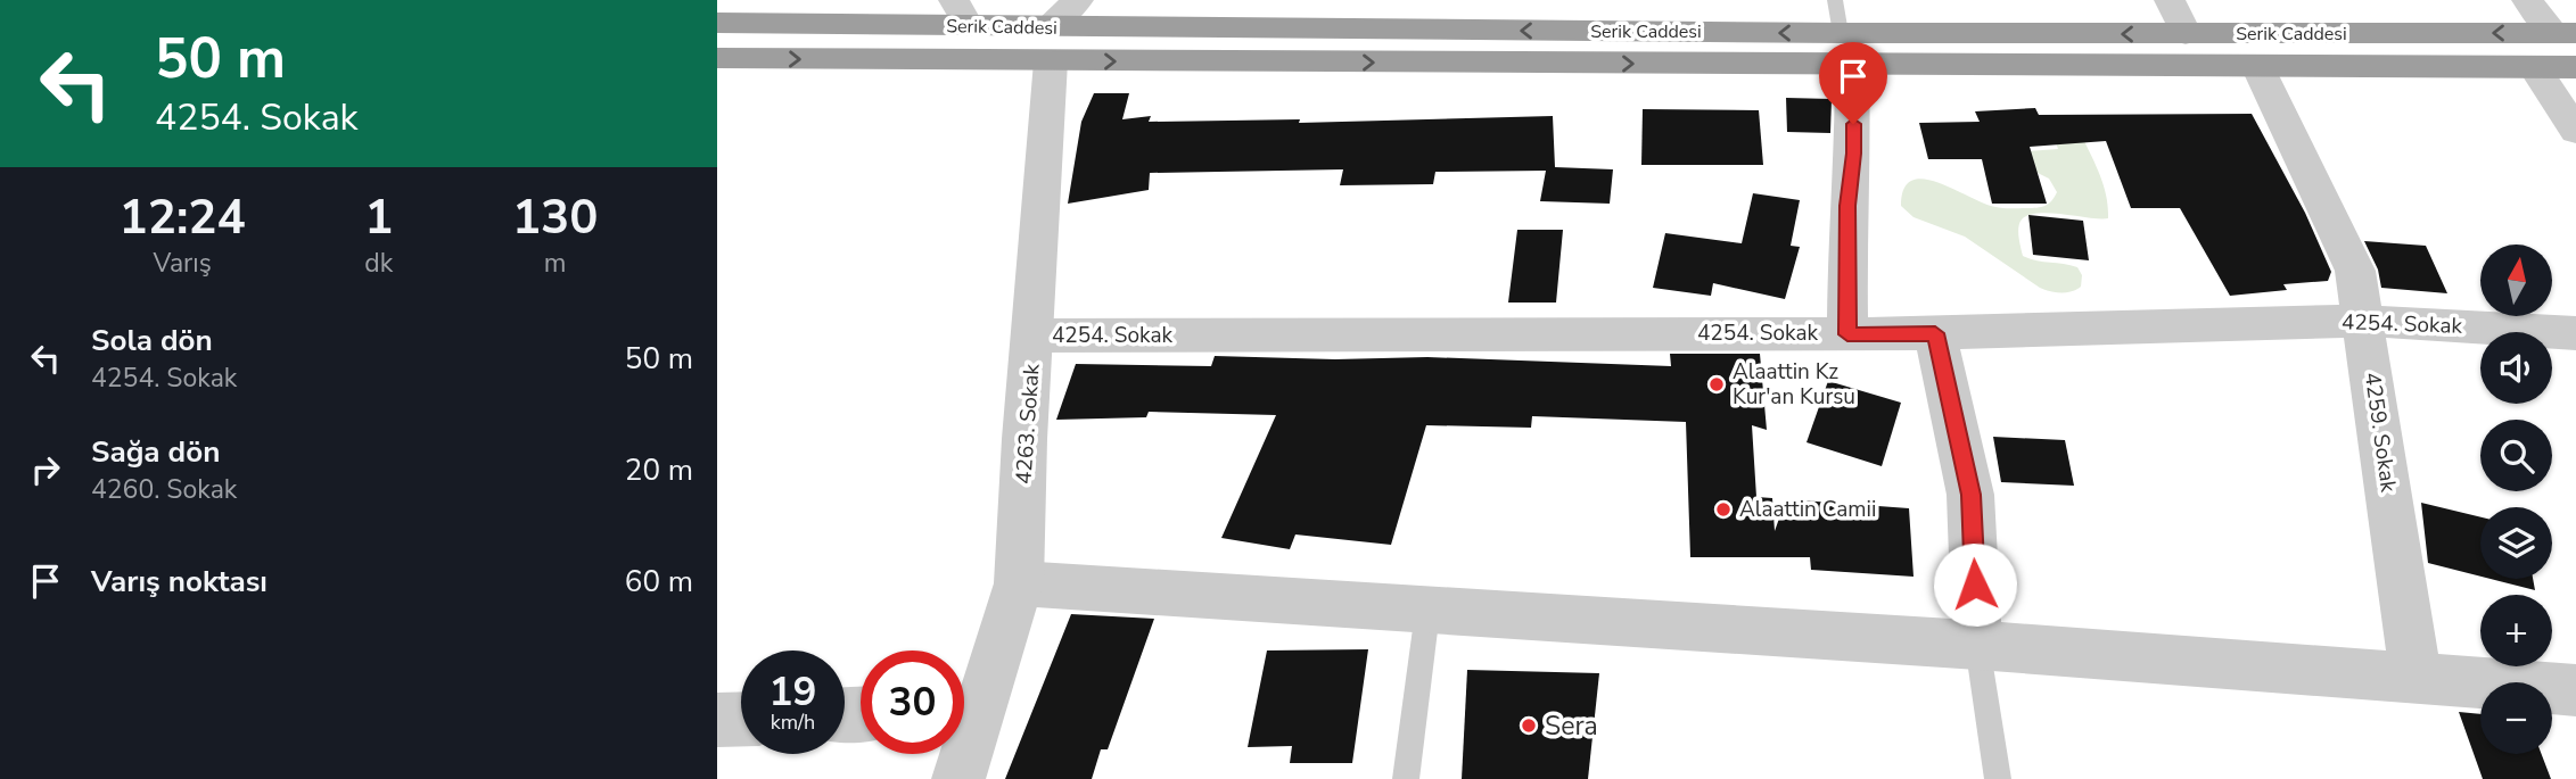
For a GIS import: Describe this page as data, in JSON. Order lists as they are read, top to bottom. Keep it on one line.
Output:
{"streets":{"highway":["Serik Caddesi"],"street":["4254. Sokak","4263. Sokak","4259. Sokak"]},"crossings":[["Serik Caddesi","4263. Sokak"],["Serik Caddesi","4259. Sokak"],["4254. Sokak","4263. Sokak"],["4254. Sokak","4259. Sokak"]],"places":["Alaattin Kz Kur'an Kursu","Alaattin Camii","Sera"],"north":"top","page":{"turn":["50 m","4254. Sokak"],"eta":["12:24","Varış","1","dk","130","m"],"map_buttons":["+","−"],"list":[{"name":"Sola dön","note":"4254. Sokak","value":"50 m"},{"name":"Sağa dön","note":"4260. Sokak","value":"20 m"},{"name":"Varış noktası","value":"60 m"}],"speed":"19 km/h","limit":"30"}}
